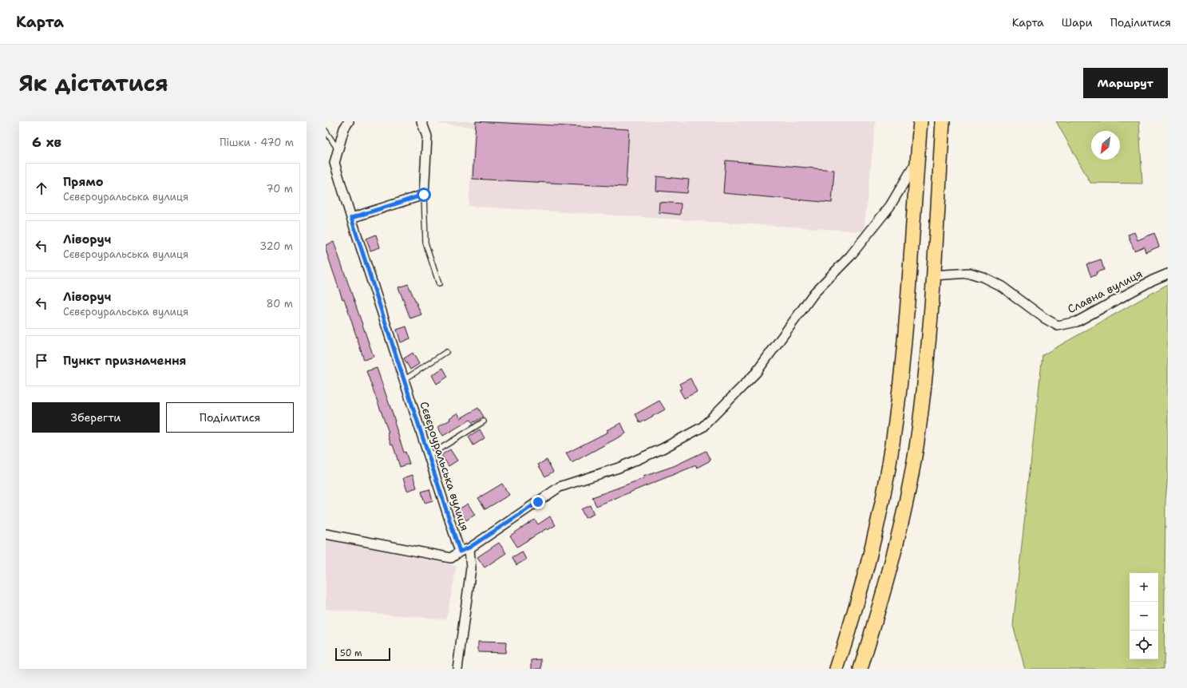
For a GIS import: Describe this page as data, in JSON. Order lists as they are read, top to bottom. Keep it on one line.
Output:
{"streets":{"street":["Славна вулиця","Сєвєроуральська вулиця"]},"scale_bar":"50 m","north":"bottom left","page":{"header":"Карта","nav":["Карта","Шари","Поділитися"],"title":"Як дістатися","buttons":["Маршрут",["Зберегти","Поділитися"]],"heading":["6 хв","Пішки · 470 m"],"list":[["Прямо","Сєвєроуральська вулиця","70 m"],["Ліворуч","Сєвєроуральська вулиця","320 m"],["Ліворуч","Сєвєроуральська вулиця","80 m"],"Пункт призначення"],"map_buttons":["+","−"],"scale":"50 m"}}
